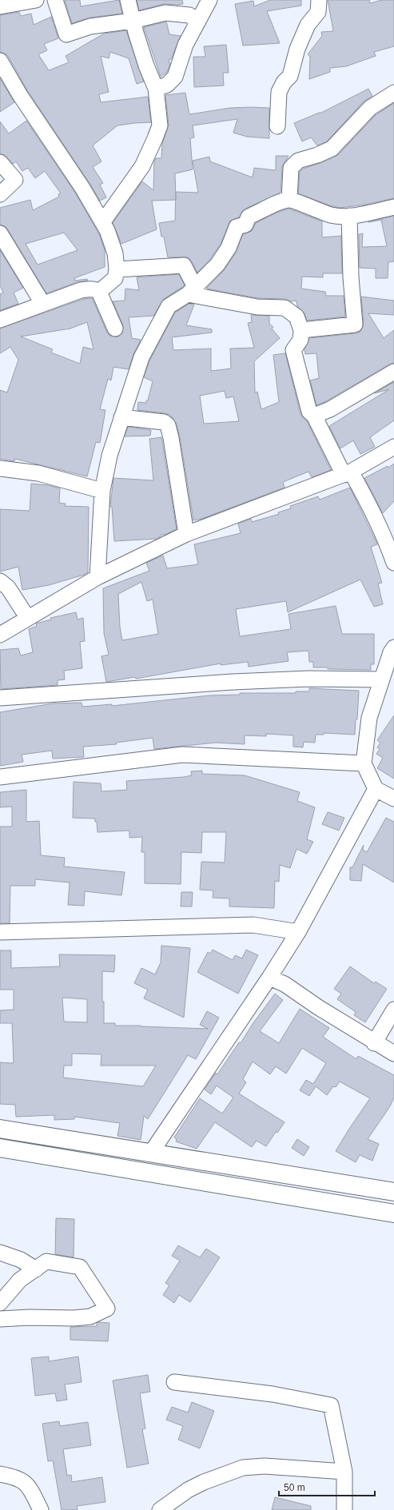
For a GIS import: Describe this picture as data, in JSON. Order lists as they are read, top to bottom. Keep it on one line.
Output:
{"scale_bar":"50 m"}
